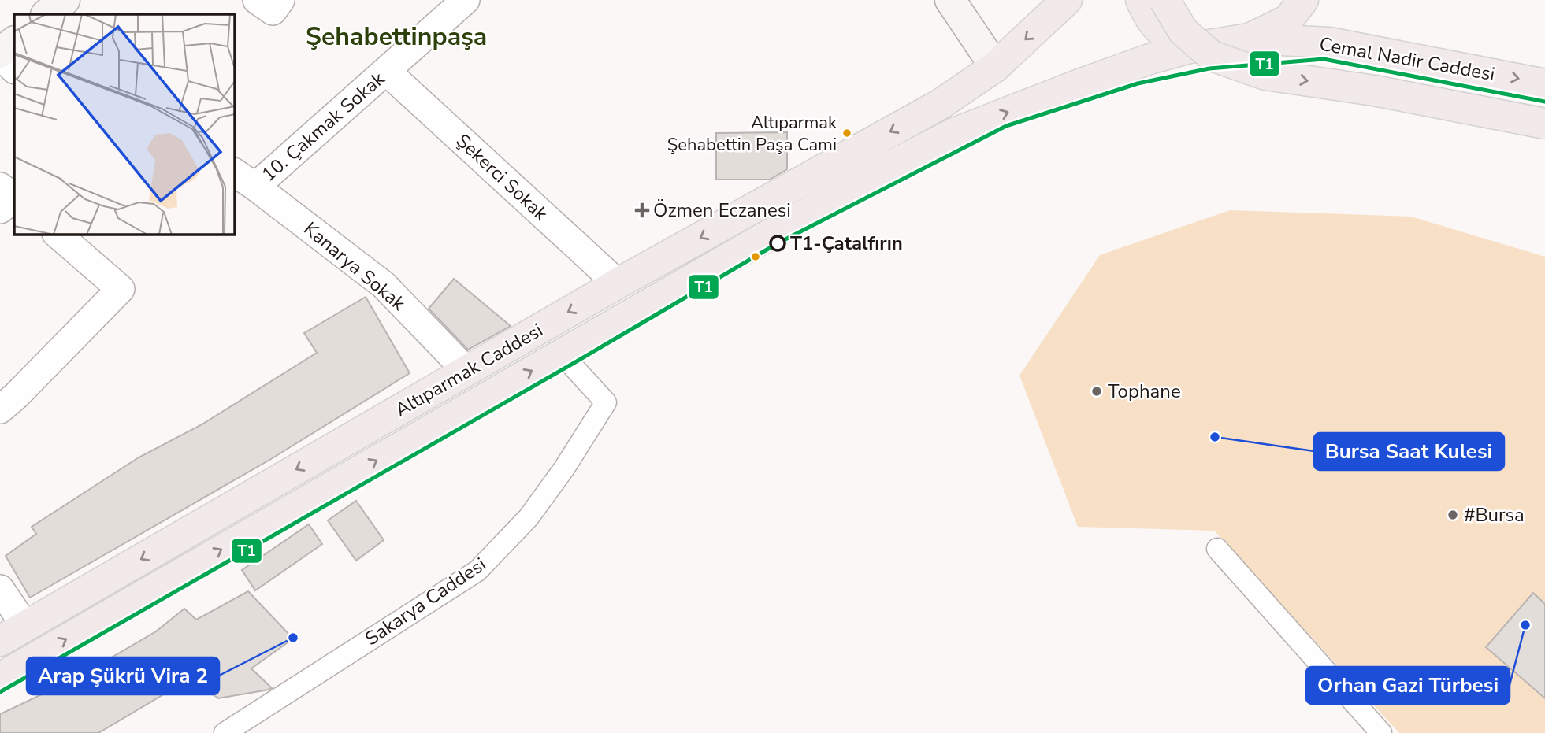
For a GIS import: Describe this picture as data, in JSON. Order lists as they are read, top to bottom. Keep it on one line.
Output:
{"streets":{"main road":["Cemal Nadir Caddesi","Altıparmak Caddesi"],"street":["10. Çakmak Sokak","Şekerci Sokak","Kanarya Sokak","Sakarya Caddesi"]},"crossings":[["Cemal Nadir Caddesi","Altıparmak Caddesi"],["10. Çakmak Sokak","Şekerci Sokak"],["10. Çakmak Sokak","Kanarya Sokak"],["Şekerci Sokak","Altıparmak Caddesi"],["Kanarya Sokak","Altıparmak Caddesi"],["Altıparmak Caddesi","Sakarya Caddesi"]],"one_way":["Cemal Nadir Caddesi"],"districts":["Şehabettinpaşa"],"places":{"other":["Altıparmak Şehabettin Paşa Cami","T1-Çatalfırın","Tophane","Bursa Saat Kulesi","#Bursa","Orhan Gazi Türbesi","Arap Şükrü Vira 2"],"health":["Özmen Eczanesi"]},"lines":["transit line T1"]}
